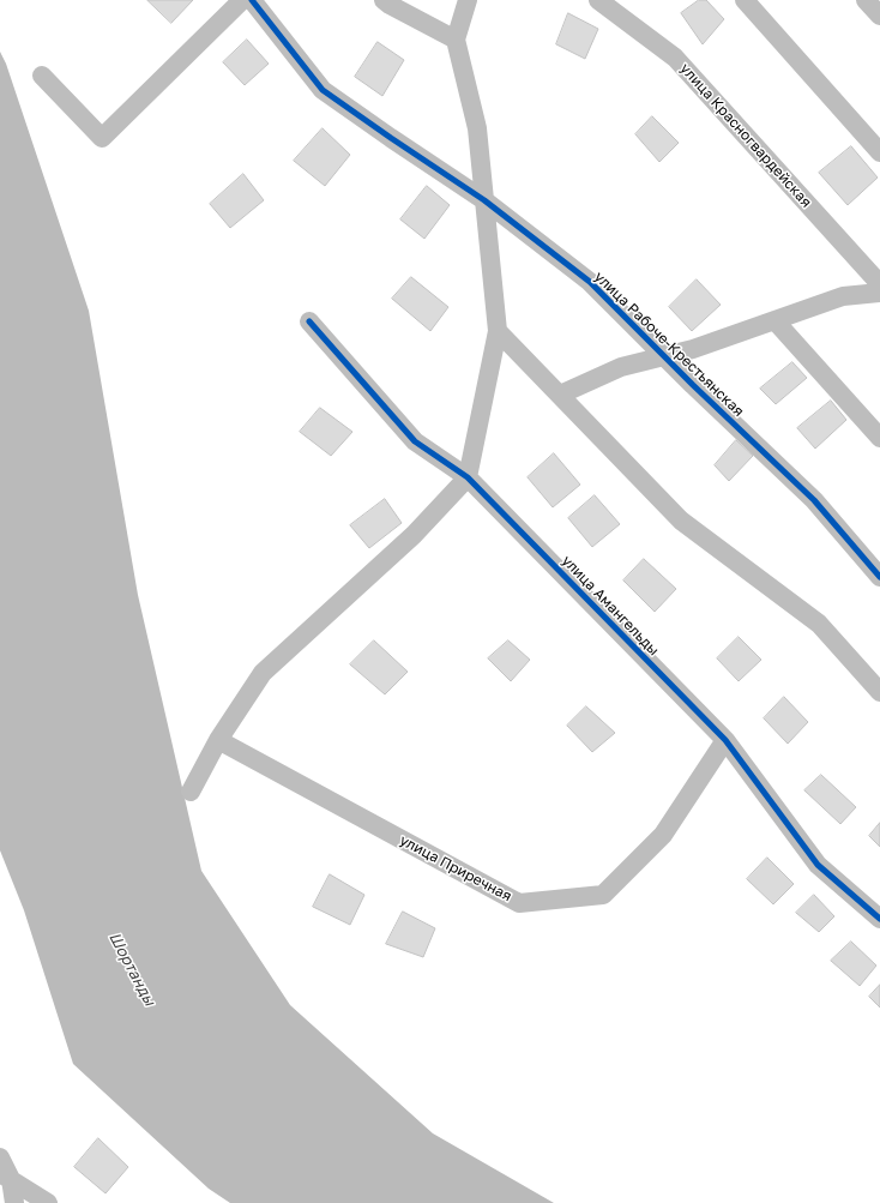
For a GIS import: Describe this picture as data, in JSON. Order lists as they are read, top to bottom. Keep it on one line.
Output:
{"streets":{"street":["улица Красногвардейская","улица Рабоче-Крестьянская","улица Амангельды","улица Приречная"]},"crossings":[["улица Амангельды","улица Приречная"]],"water":["Шортанды"]}
